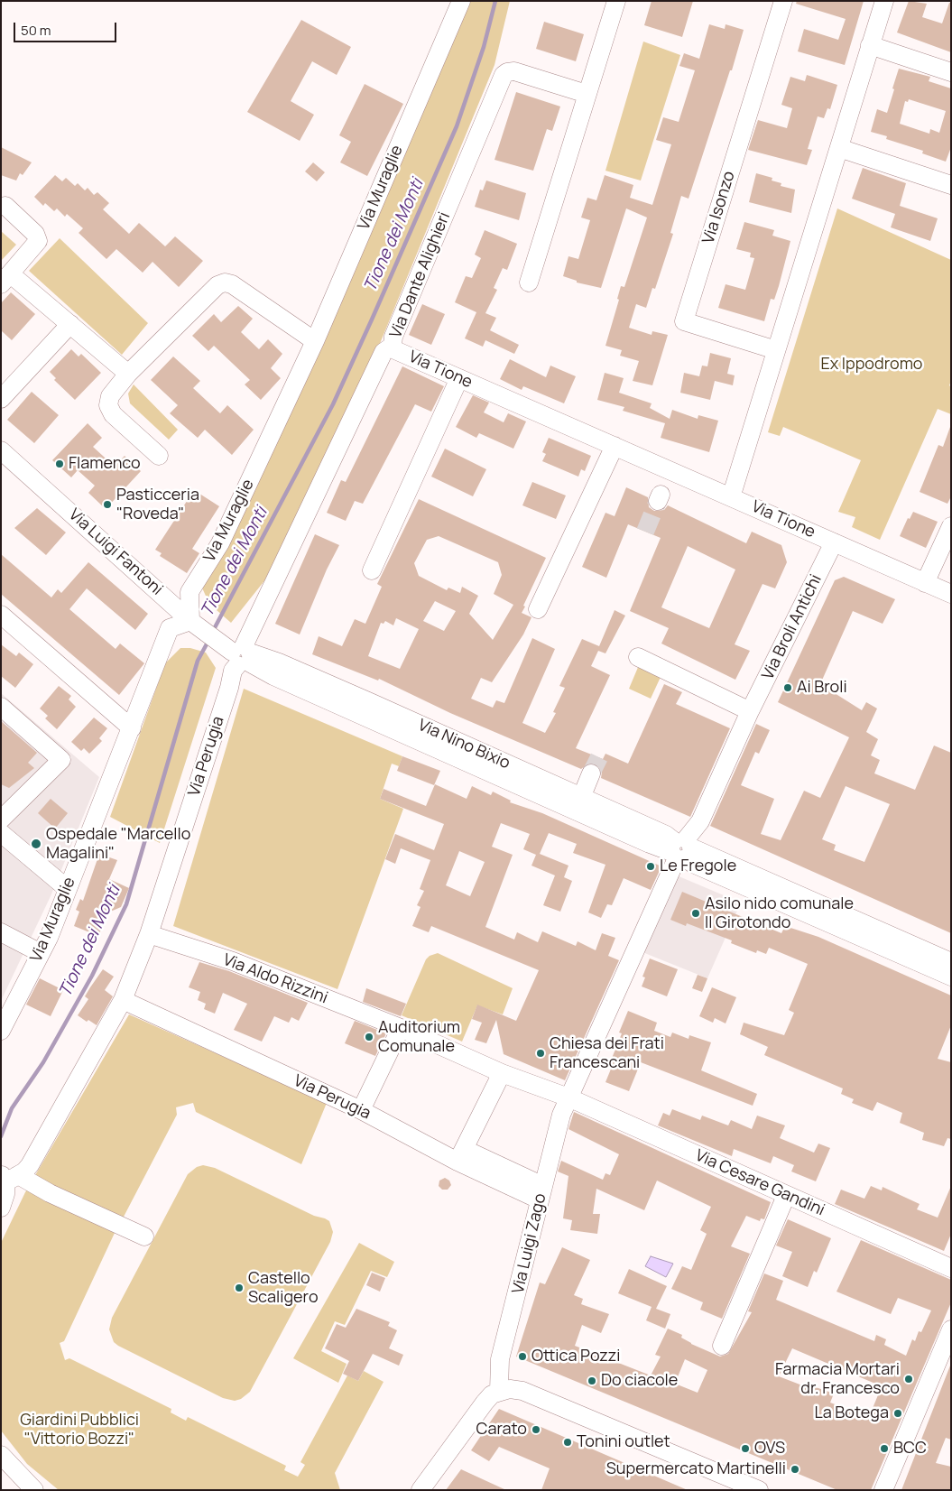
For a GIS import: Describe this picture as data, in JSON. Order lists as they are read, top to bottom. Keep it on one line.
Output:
{"streets":{"street":["Via Muraglie","Via Isonzo","Via Dante Alighieri","Via Tione","Via Luigi Fantoni","Via Broli Antichi","Via Nino Bixio","Via Perugia","Via Aldo Rizzini","Via Cesare Gandini","Via Luigi Zago"]},"crossings":[["Via Muraglie","Via Luigi Fantoni"],["Via Dante Alighieri","Via Tione"],["Via Dante Alighieri","Via Luigi Fantoni"],["Via Dante Alighieri","Via Nino Bixio"],["Via Dante Alighieri","Via Perugia"],["Via Tione","Via Broli Antichi"],["Via Luigi Fantoni","Via Nino Bixio"],["Via Luigi Fantoni","Via Perugia"],["Via Broli Antichi","Via Nino Bixio"],["Via Broli Antichi","Via Luigi Zago"],["Via Nino Bixio","Via Perugia"],["Via Nino Bixio","Via Luigi Zago"],["Via Perugia","Via Aldo Rizzini"],["Via Perugia","Via Luigi Zago"],["Via Aldo Rizzini","Via Cesare Gandini"],["Via Aldo Rizzini","Via Luigi Zago"],["Via Cesare Gandini","Via Luigi Zago"]],"water":["Tione dei Monti"],"parks":["Ex Ippodromo","Giardini Pubblici \"Vittorio Bozzi\""],"places":["Flamenco","Pasticceria \"Roveda\"","Ai Broli","Ospedale \"Marcello Magalini\"","Le Fregole","Asilo nido comunale Il Girotondo","Auditorium Comunale","Chiesa dei Frati Francescani","Castello Scaligero","Ottica Pozzi","Farmacia Mortari dr. Francesco","Do ciacole","La Botega","Carato","Tonini outlet","OVS","BCC","Supermercato Martinelli"],"scale_bar":"50 m"}
